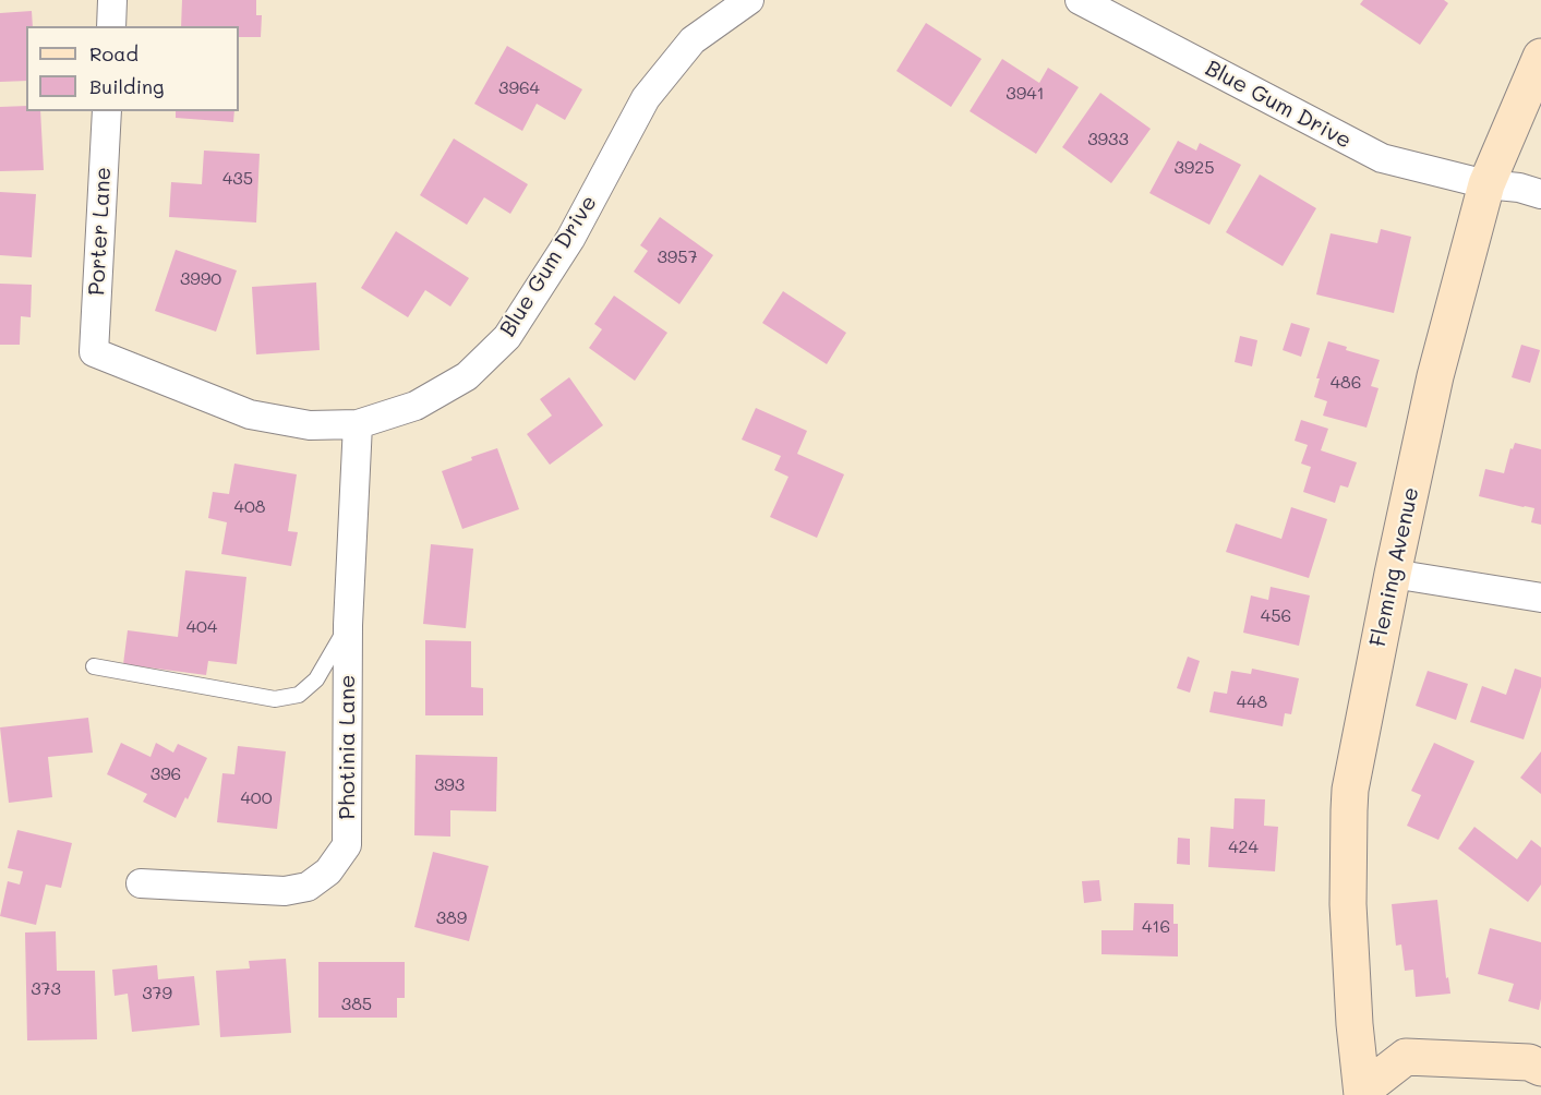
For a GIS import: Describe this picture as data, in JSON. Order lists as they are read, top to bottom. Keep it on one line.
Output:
{"streets":{"street":["Blue Gum Drive","Porter Lane","Fleming Avenue","Photinia Lane"]},"crossings":[["Blue Gum Drive","Porter Lane"],["Blue Gum Drive","Fleming Avenue"],["Blue Gum Drive","Photinia Lane"]],"house_numbers":["3964","3941","3933","3925","435","3957","3990","486","408","456","404","448","396","393","400","424","389","416","373","379","385"],"legend":["Road","Building"]}
